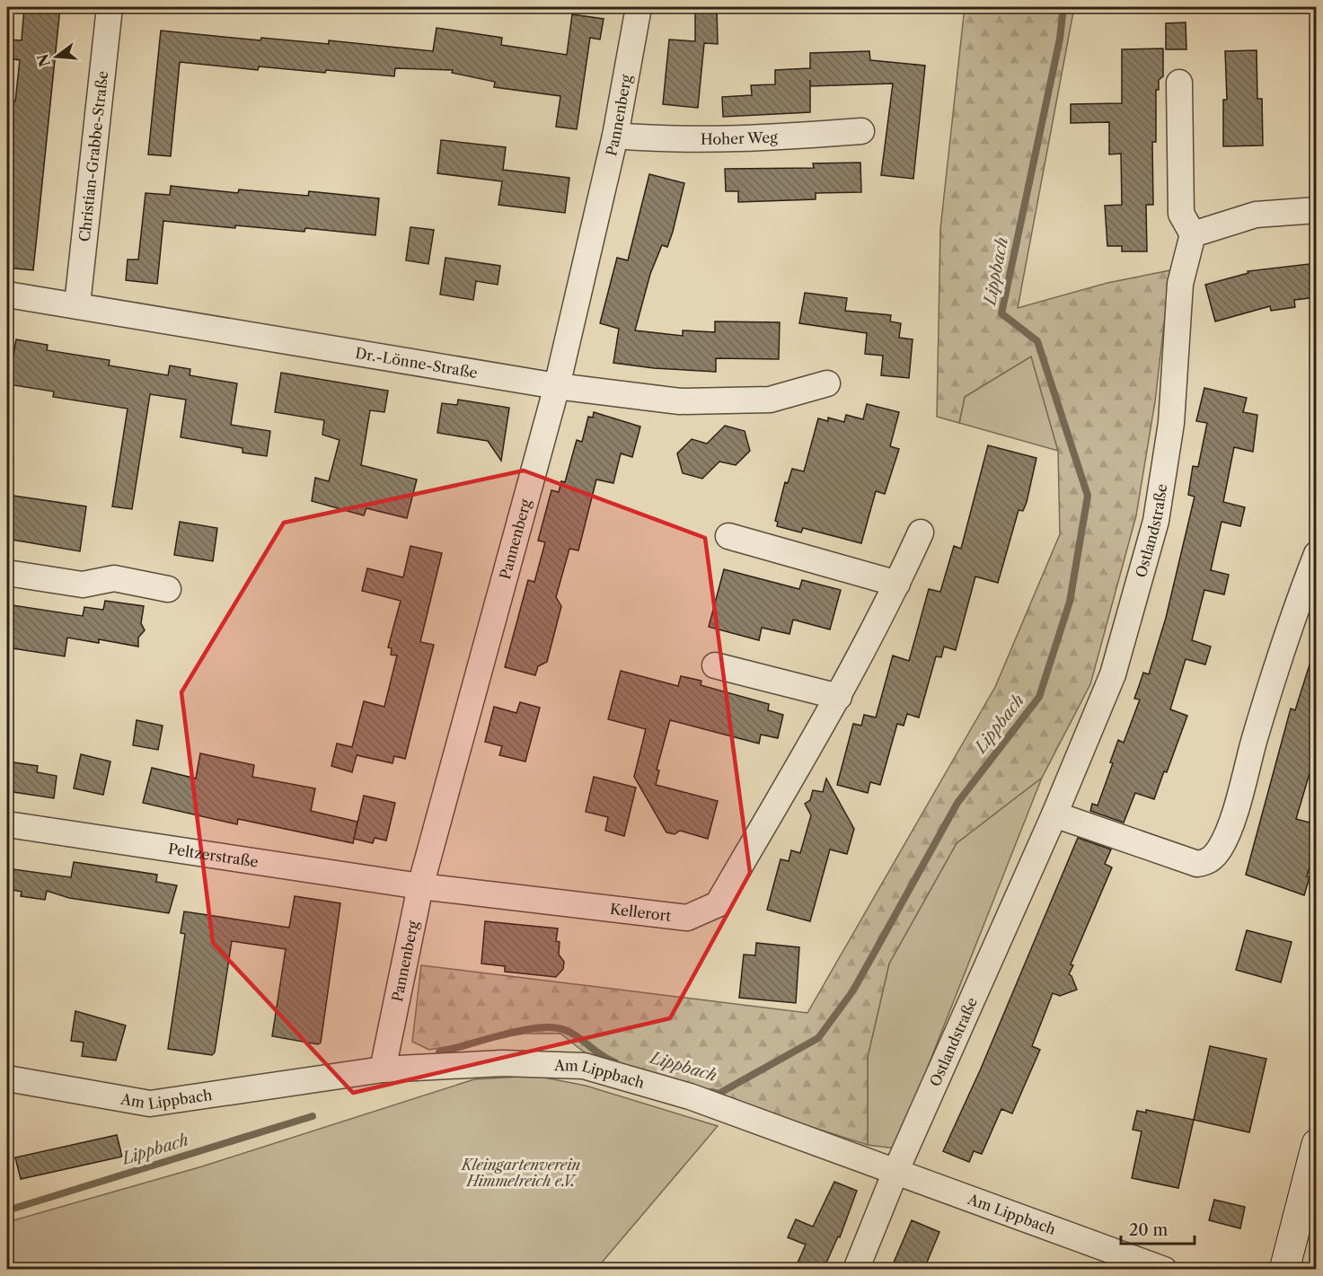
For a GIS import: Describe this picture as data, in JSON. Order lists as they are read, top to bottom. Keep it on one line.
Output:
{"streets":{"street":["Pannenberg","Hoher Weg","Christian-Grabbe-Straße","Dr.-Lönne-Straße","Ostlandstraße","Peltzerstraße","Kellerort","Am Lippbach"]},"crossings":[["Pannenberg","Hoher Weg"],["Pannenberg","Dr.-Lönne-Straße"],["Pannenberg","Peltzerstraße"],["Pannenberg","Kellerort"],["Pannenberg","Am Lippbach"],["Christian-Grabbe-Straße","Dr.-Lönne-Straße"],["Ostlandstraße","Am Lippbach"],["Peltzerstraße","Kellerort"]],"water":["Lippbach"],"parks":["Kleingartenverein Himmelreich e.V."],"scale_bar":"20 m","north":"left"}
